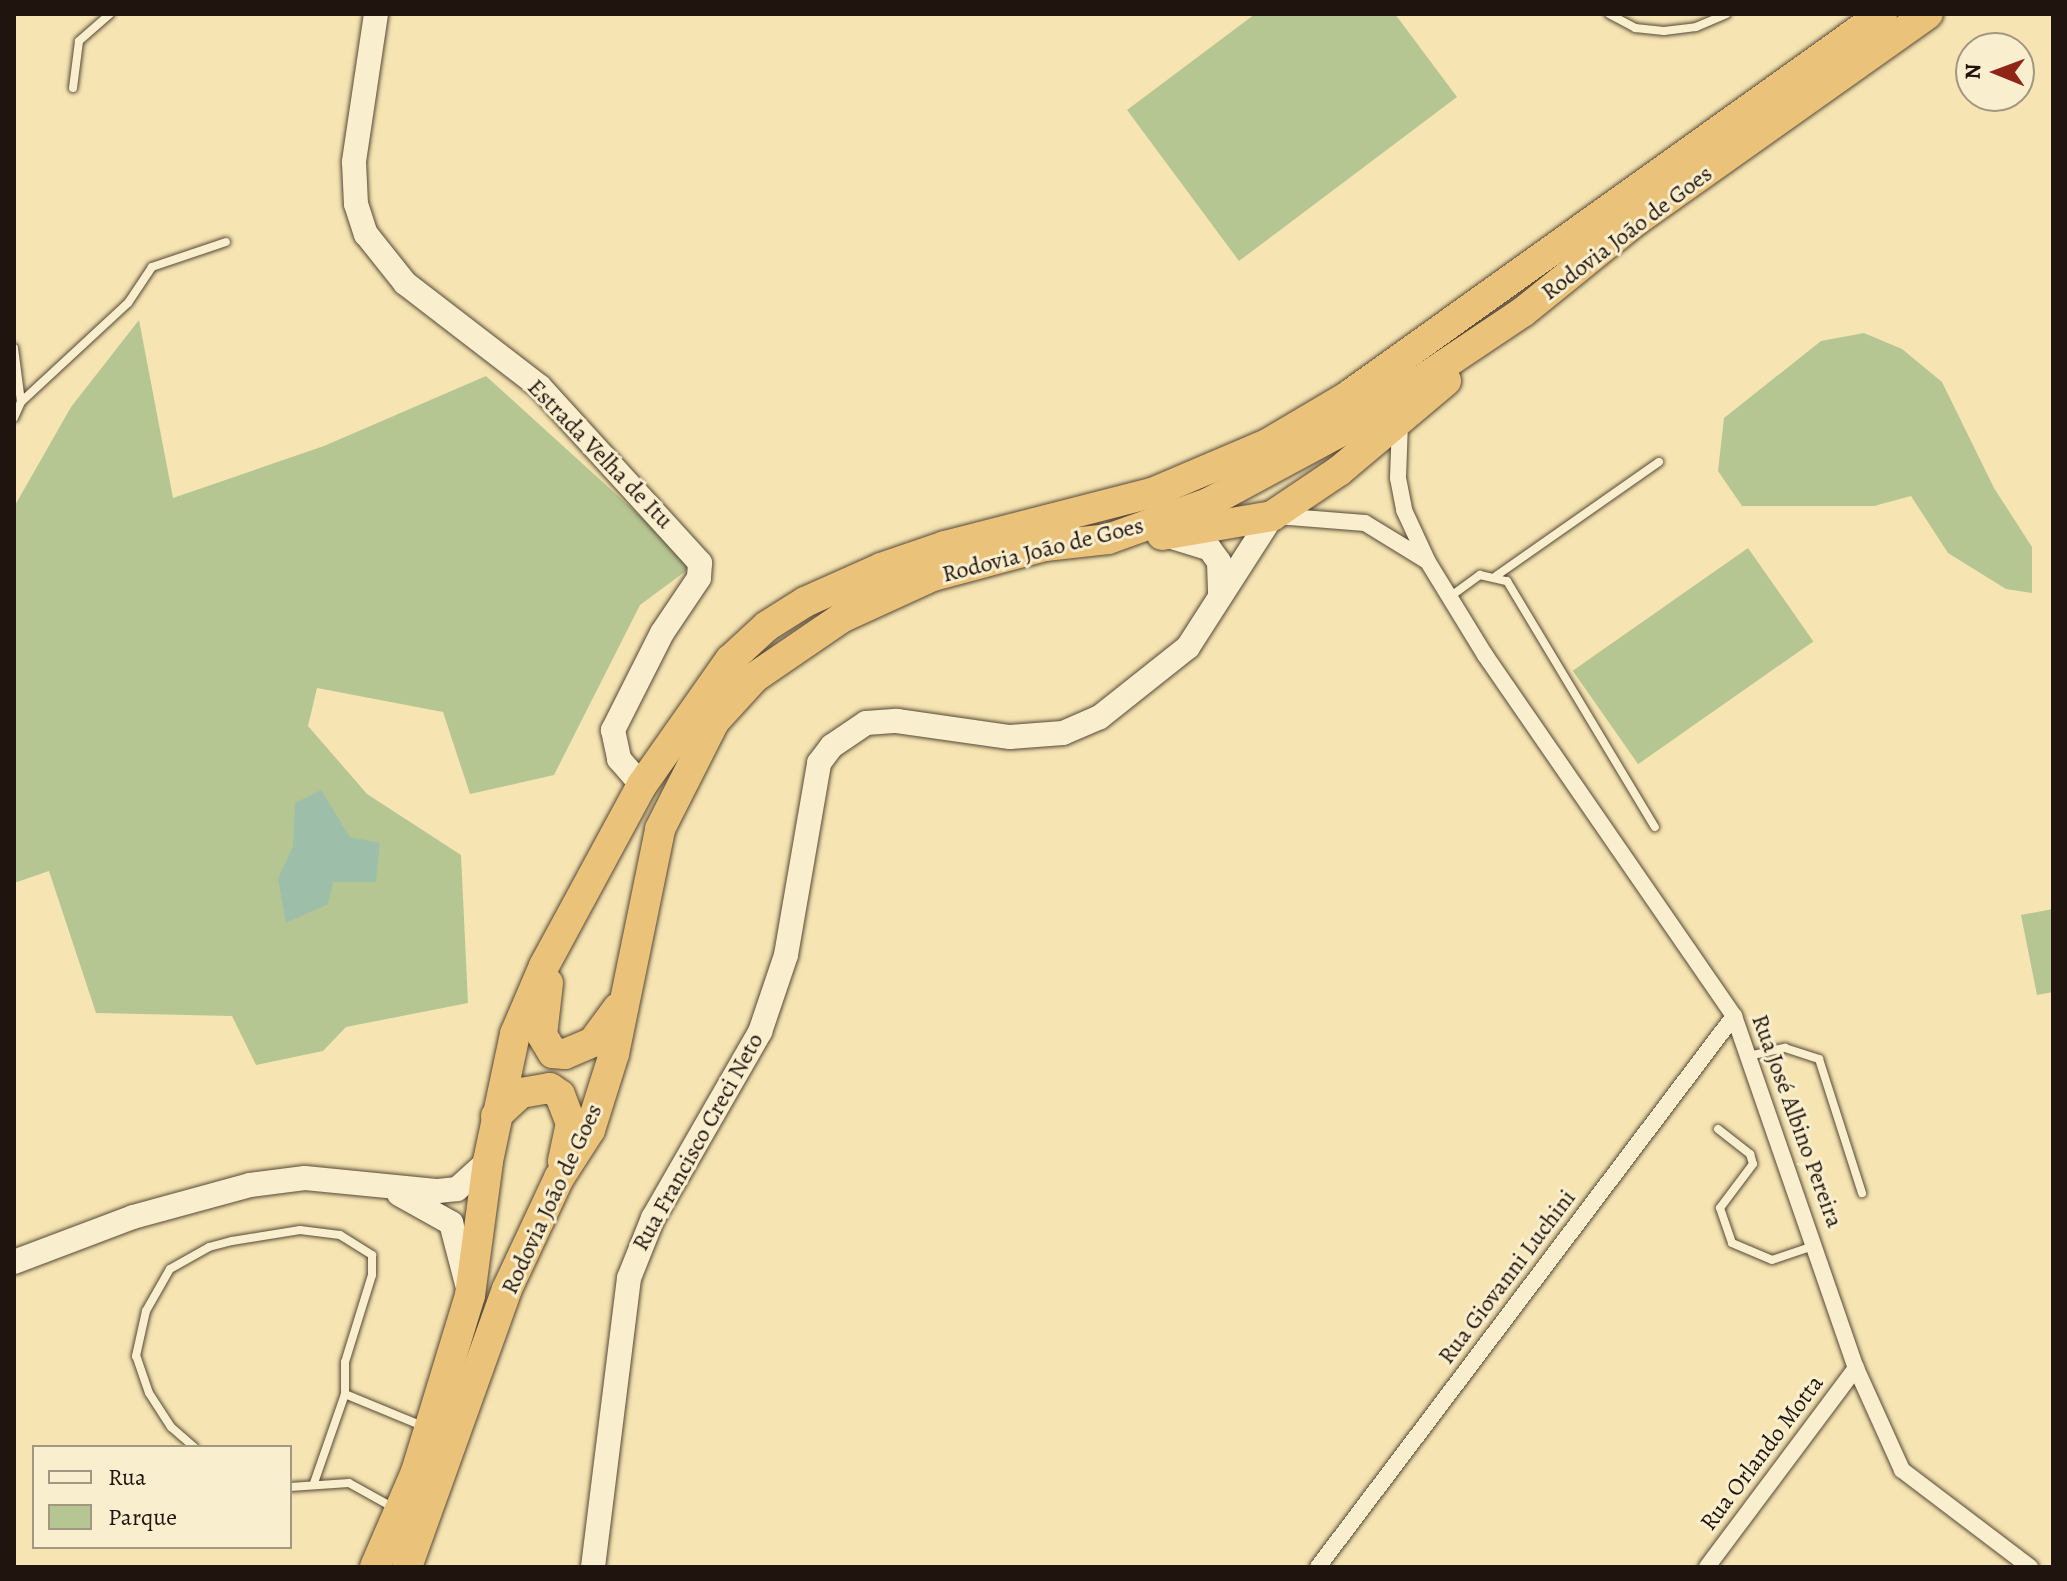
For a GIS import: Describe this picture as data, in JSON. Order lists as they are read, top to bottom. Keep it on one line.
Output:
{"streets":{"highway":["Rodovia João de Goes"],"main road":["Estrada Velha de Itu","Rua Francisco Creci Neto"],"street":["Rua José Albino Pereira","Rua Giovanni Luchini","Rua Orlando Motta"]},"crossings":[["Rodovia João de Goes","Estrada Velha de Itu"],["Rua José Albino Pereira","Rua Francisco Creci Neto"],["Rua José Albino Pereira","Rua Giovanni Luchini"],["Rua José Albino Pereira","Rua Orlando Motta"]],"legend":["Rua","Parque"],"north":"left"}
